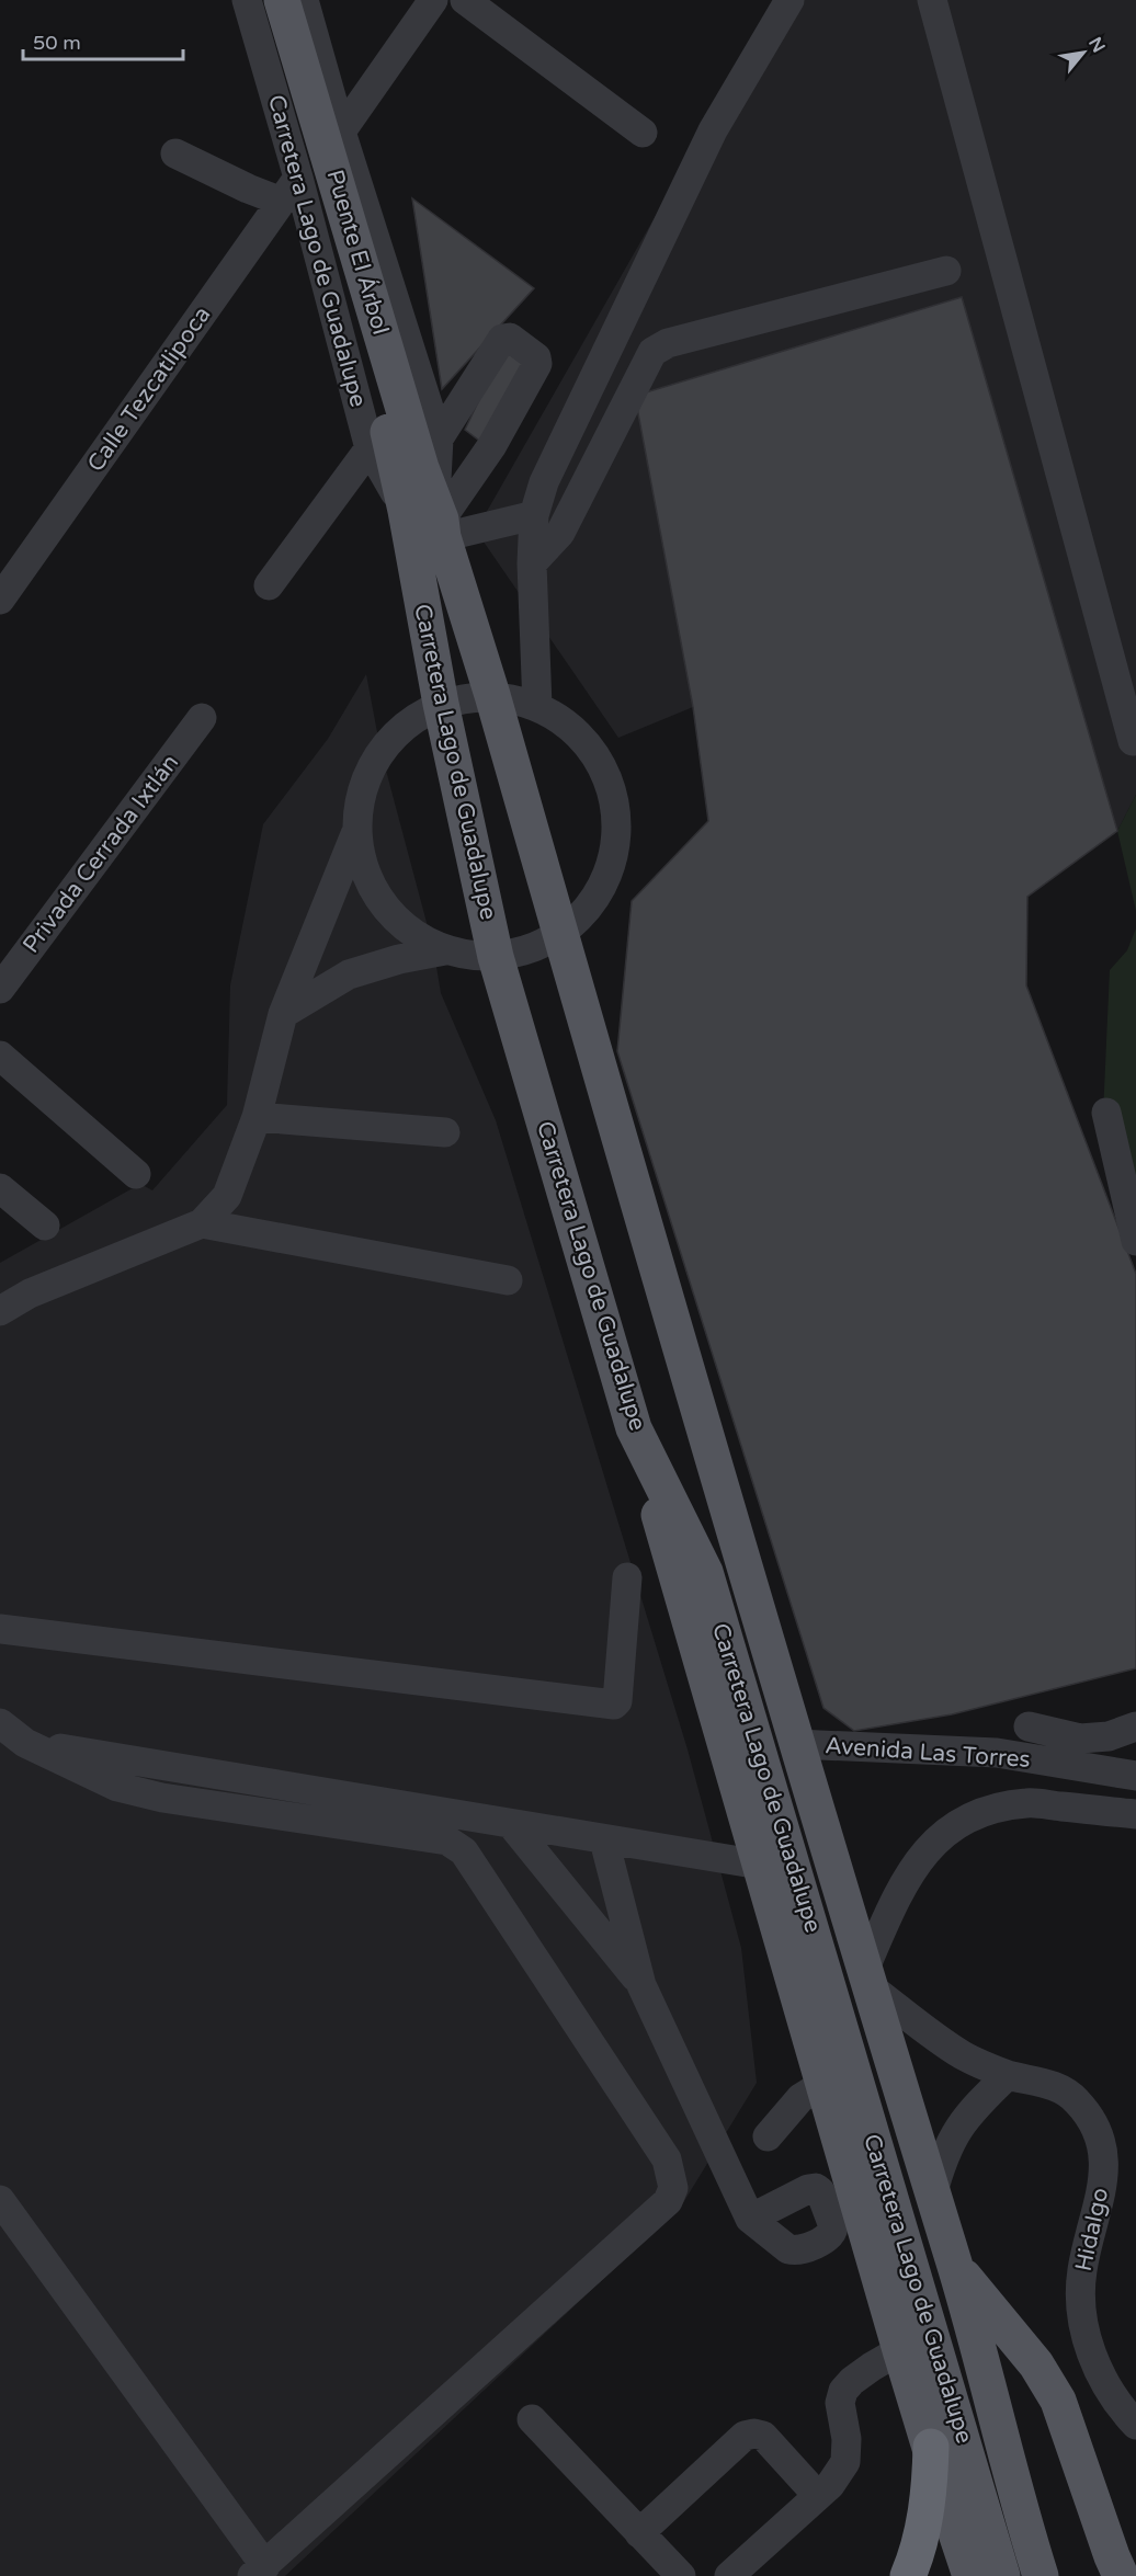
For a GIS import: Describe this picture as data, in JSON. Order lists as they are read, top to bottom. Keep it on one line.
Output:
{"streets":{"main road":["Carretera Lago de Guadalupe","Puente El Árbol"],"street":["Calle Tezcatlipoca","Privada Cerrada Ixtlán","Avenida Las Torres","Hidalgo"]},"crossings":[["Carretera Lago de Guadalupe","Puente El Árbol"],["Carretera Lago de Guadalupe","Calle Tezcatlipoca"],["Carretera Lago de Guadalupe","Avenida Las Torres"],["Carretera Lago de Guadalupe","Hidalgo"],["Avenida Las Torres","Hidalgo"]],"scale_bar":"50 m","north":"top right"}
